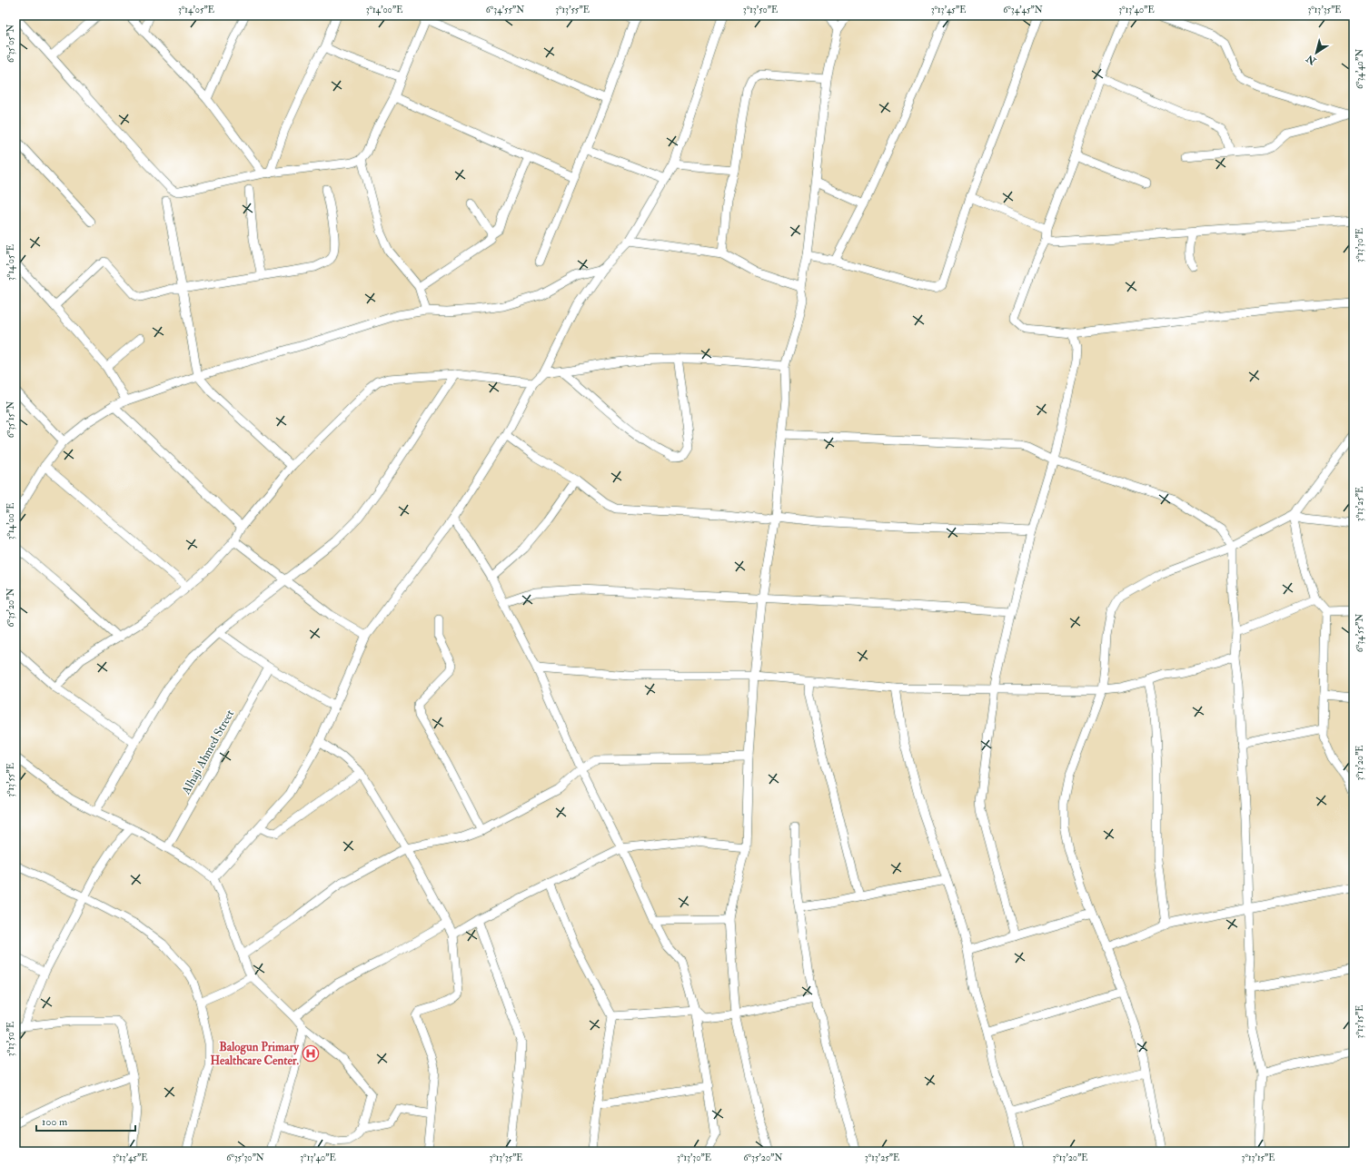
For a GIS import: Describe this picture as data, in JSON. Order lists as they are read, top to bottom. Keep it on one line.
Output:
{"streets":{"street":["Alhaji Ahmed Street"]},"places":{"hospital":["Balogun Primary Healthcare Center."]},"scale_bar":"100 m","north":"bottom left","coordinates":["3°14'05\"E","3°14'00\"E","6°34'55\"N","3°13'55\"E","3°13'50\"E","3°13'45\"E","6°34'45\"N","3°13'40\"E","3°13'35\"E","6°35'05\"N","6°34'40\"N","3°13'30\"E","6°35'15\"N","3°13'25\"E","6°35'20\"N","3°13'20\"E","3°13'15\"E","6°35'30\"N"]}
